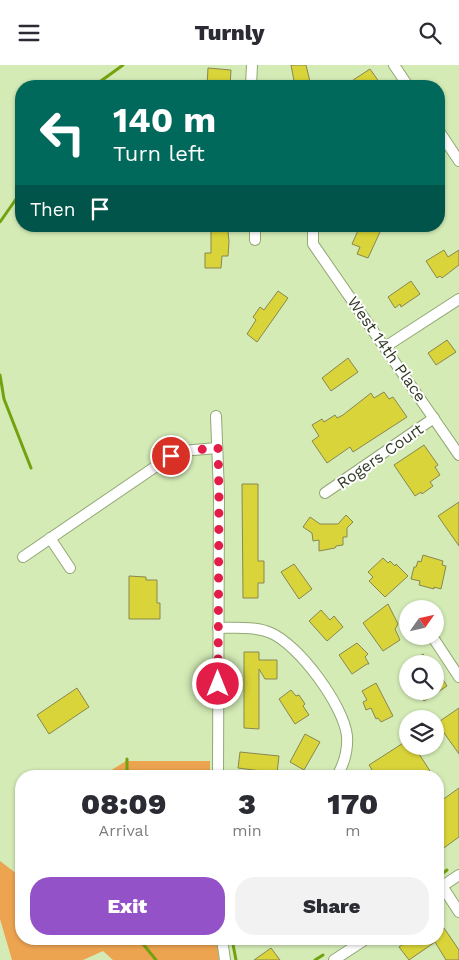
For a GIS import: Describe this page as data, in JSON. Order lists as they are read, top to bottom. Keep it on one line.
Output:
{"streets":{"street":["West 14th Place","Rogers Court"]},"crossings":[["West 14th Place","Rogers Court"]],"north":"top right","page":{"header":"Turnly","turn":["140 m","Turn left"],"then":"Then","eta":["08:09","Arrival","3","min","170","m"],"buttons":["Exit","Share"]}}
